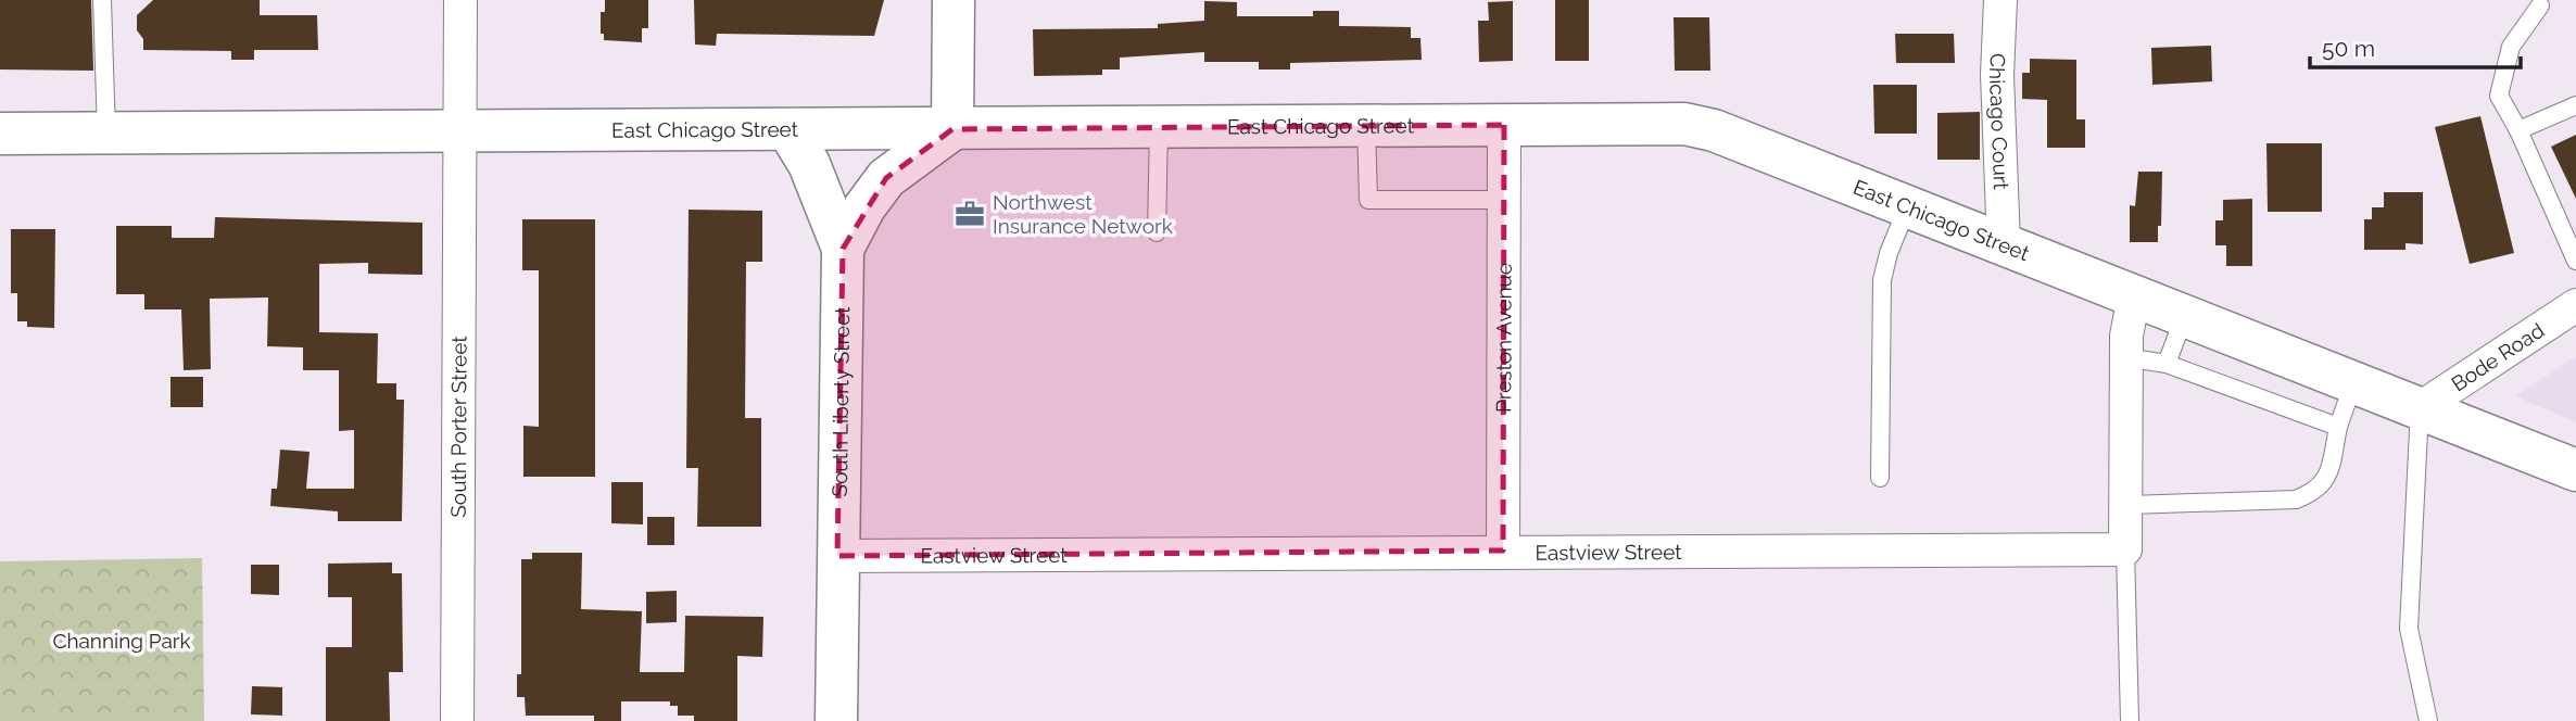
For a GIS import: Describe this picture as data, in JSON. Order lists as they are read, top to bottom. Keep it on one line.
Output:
{"streets":{"main road":["East Chicago Street","South Liberty Street"],"street":["Chicago Court","Preston Avenue","Bode Road","South Porter Street","Eastview Street"]},"crossings":[["Chicago Court","East Chicago Street"],["East Chicago Street","Preston Avenue"],["East Chicago Street","Bode Road"],["East Chicago Street","South Liberty Street"],["East Chicago Street","South Porter Street"],["Preston Avenue","Eastview Street"],["South Liberty Street","Eastview Street"]],"parks":["Channing Park"],"places":{"office":["Northwest Insurance Network"]},"scale_bar":"50 m"}
